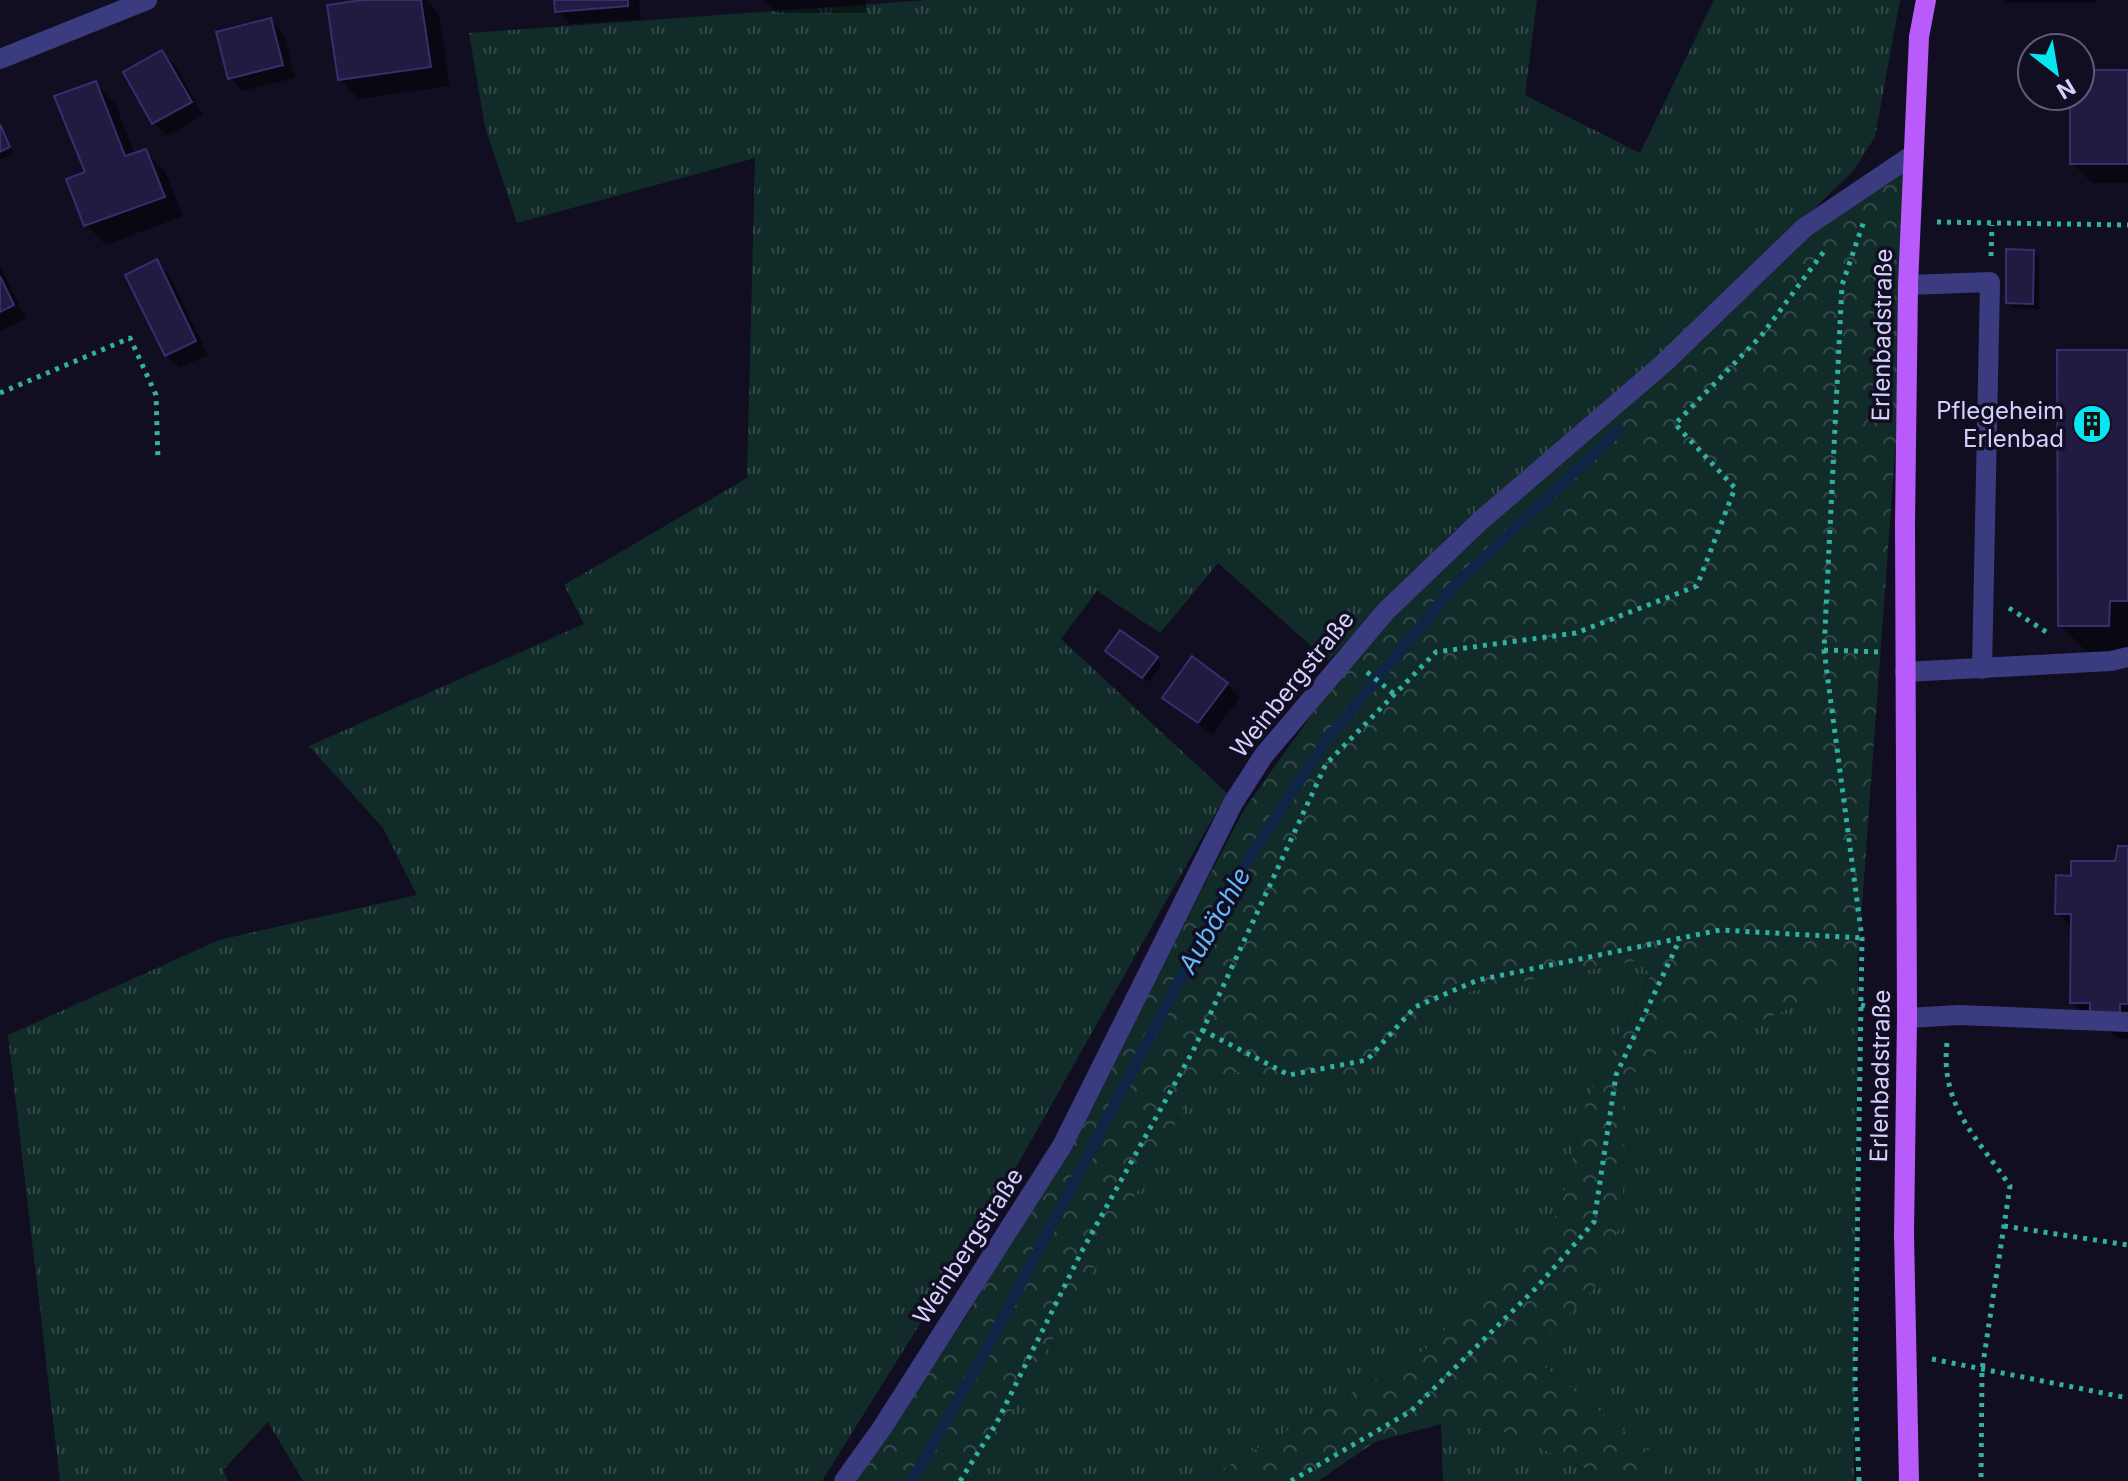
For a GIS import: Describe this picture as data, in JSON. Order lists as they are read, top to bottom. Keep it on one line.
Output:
{"streets":{"main road":["Erlenbadstraße"],"street":["Weinbergstraße"]},"crossings":[["Erlenbadstraße","Weinbergstraße"]],"water":["Aubächle"],"places":{"building":["Pflegeheim Erlenbad"]},"north":"bottom right"}
